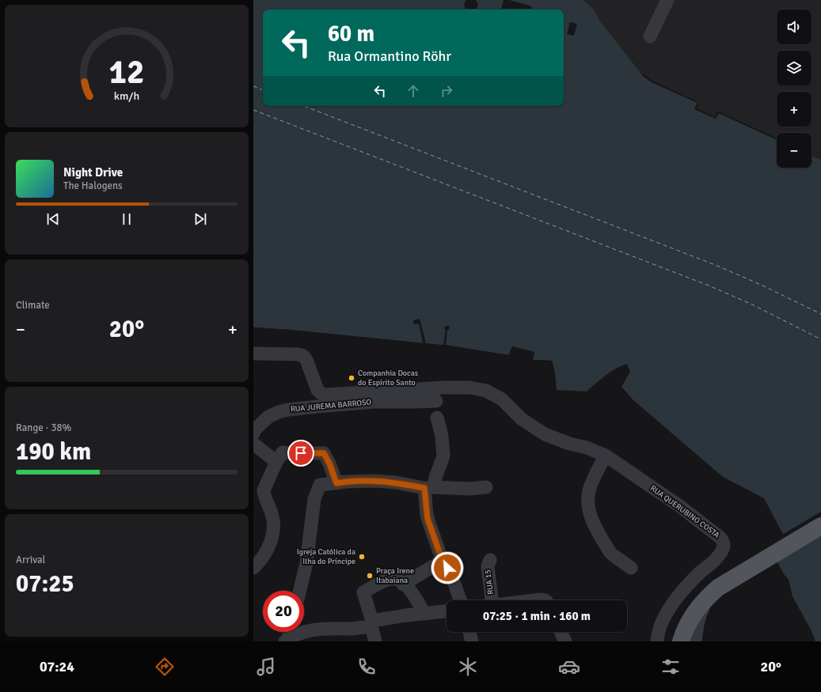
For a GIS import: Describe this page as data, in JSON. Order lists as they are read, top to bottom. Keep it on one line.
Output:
{"streets":{"street":["RUA JUREMA BARROSO","RUA QUERUBINO COSTA","RUA 15"]},"places":["Companhia Docas do Espírito Santo","Igreja Católica da Ilha do Príncipe","Praça Irene Itabaiana"],"page":{"map_buttons":["+","−"],"turn":["60 m","Rua Ormantino Röhr"],"song":["Night Drive","The Halogens"],"tile":["Climate",["Range · 38%","190 km"],["Arrival","07:25"]],"heat":["−","20°","+"],"limit":"20","trip":"07:25 · 1 min · 160 m","tabs":["07:24","20°"],"gauge":["12","km/h"]}}
